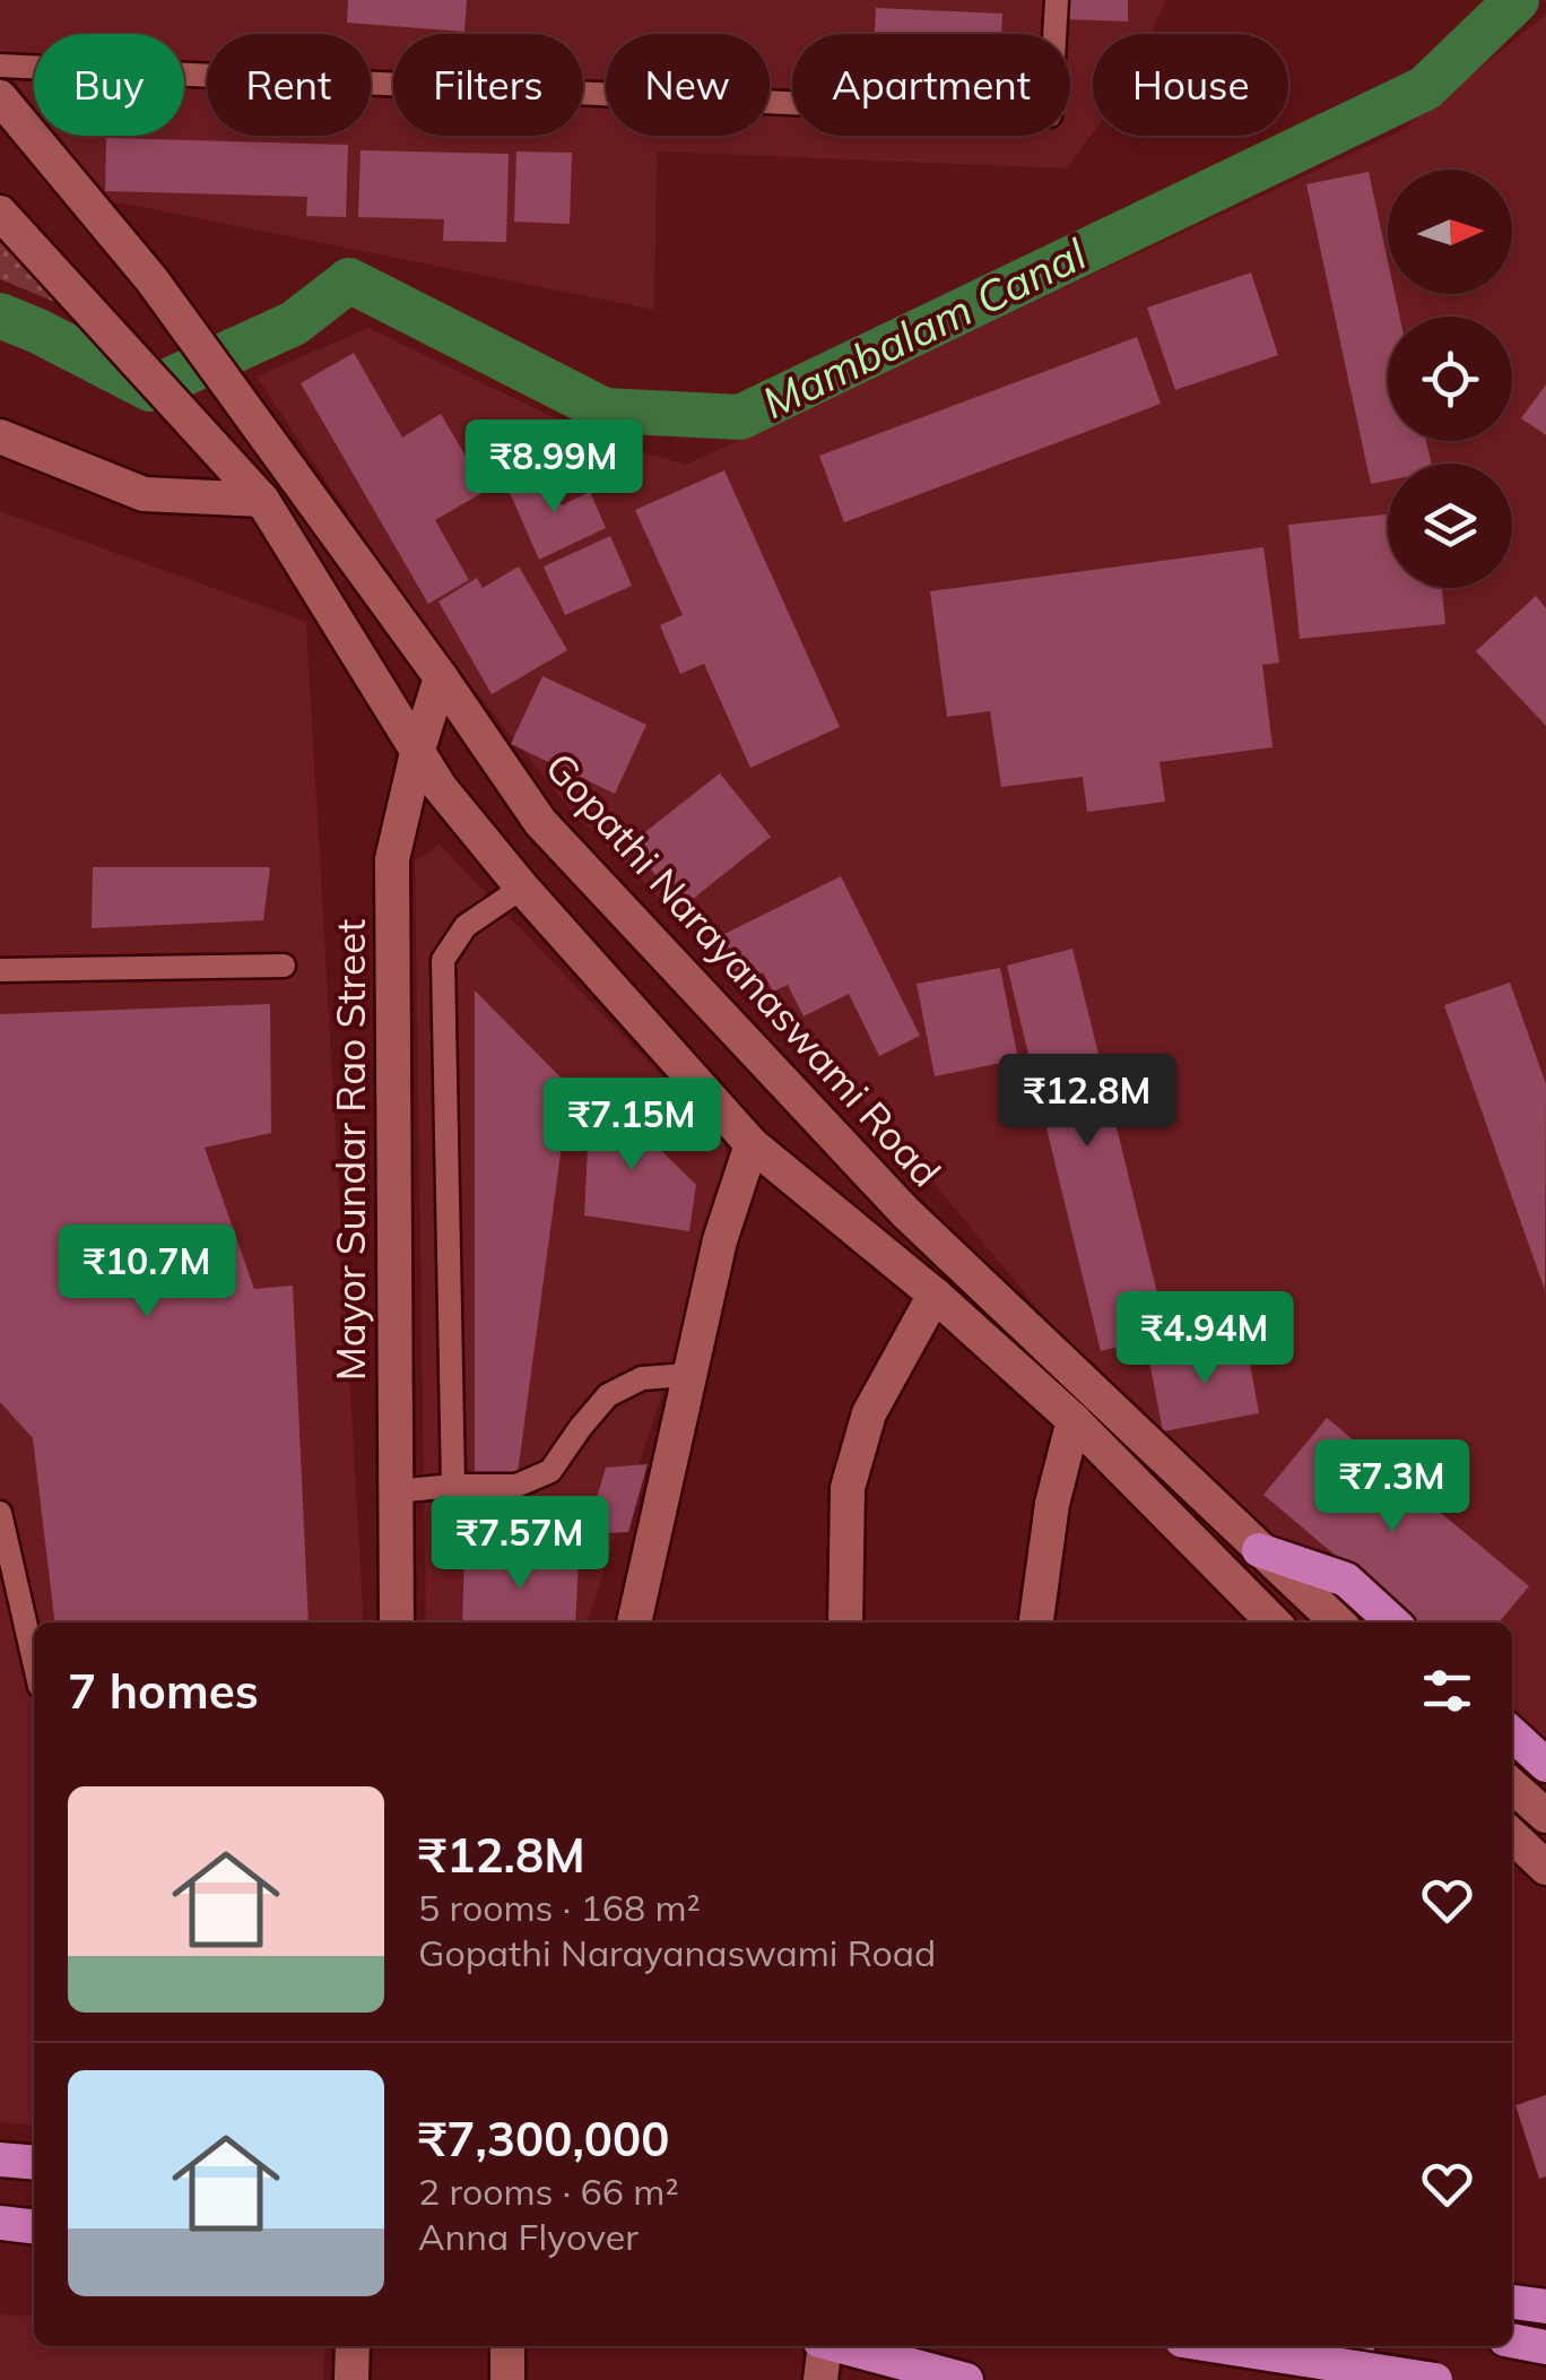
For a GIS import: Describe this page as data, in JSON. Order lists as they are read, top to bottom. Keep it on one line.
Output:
{"streets":{"main road":["Gopathi Narayanaswami Road","Mayor Sundar Rao Street"]},"crossings":[["Gopathi Narayanaswami Road","Mayor Sundar Rao Street"]],"water":["Mambalam Canal"],"north":"right","page":{"chip":["Buy","Rent","Filters","New","Apartment","House"],"price":["₹8.99M","₹12.8M","₹7.15M","₹10.7M","₹4.94M","₹7.3M","₹7.57M"],"heading":"7 homes","list":[{"name":"₹12.8M","note":"5 rooms · 168 m² · Gopathi Narayanaswami Road"},{"name":"₹7,300,000","note":"2 rooms · 66 m² · Anna Flyover"}]}}
